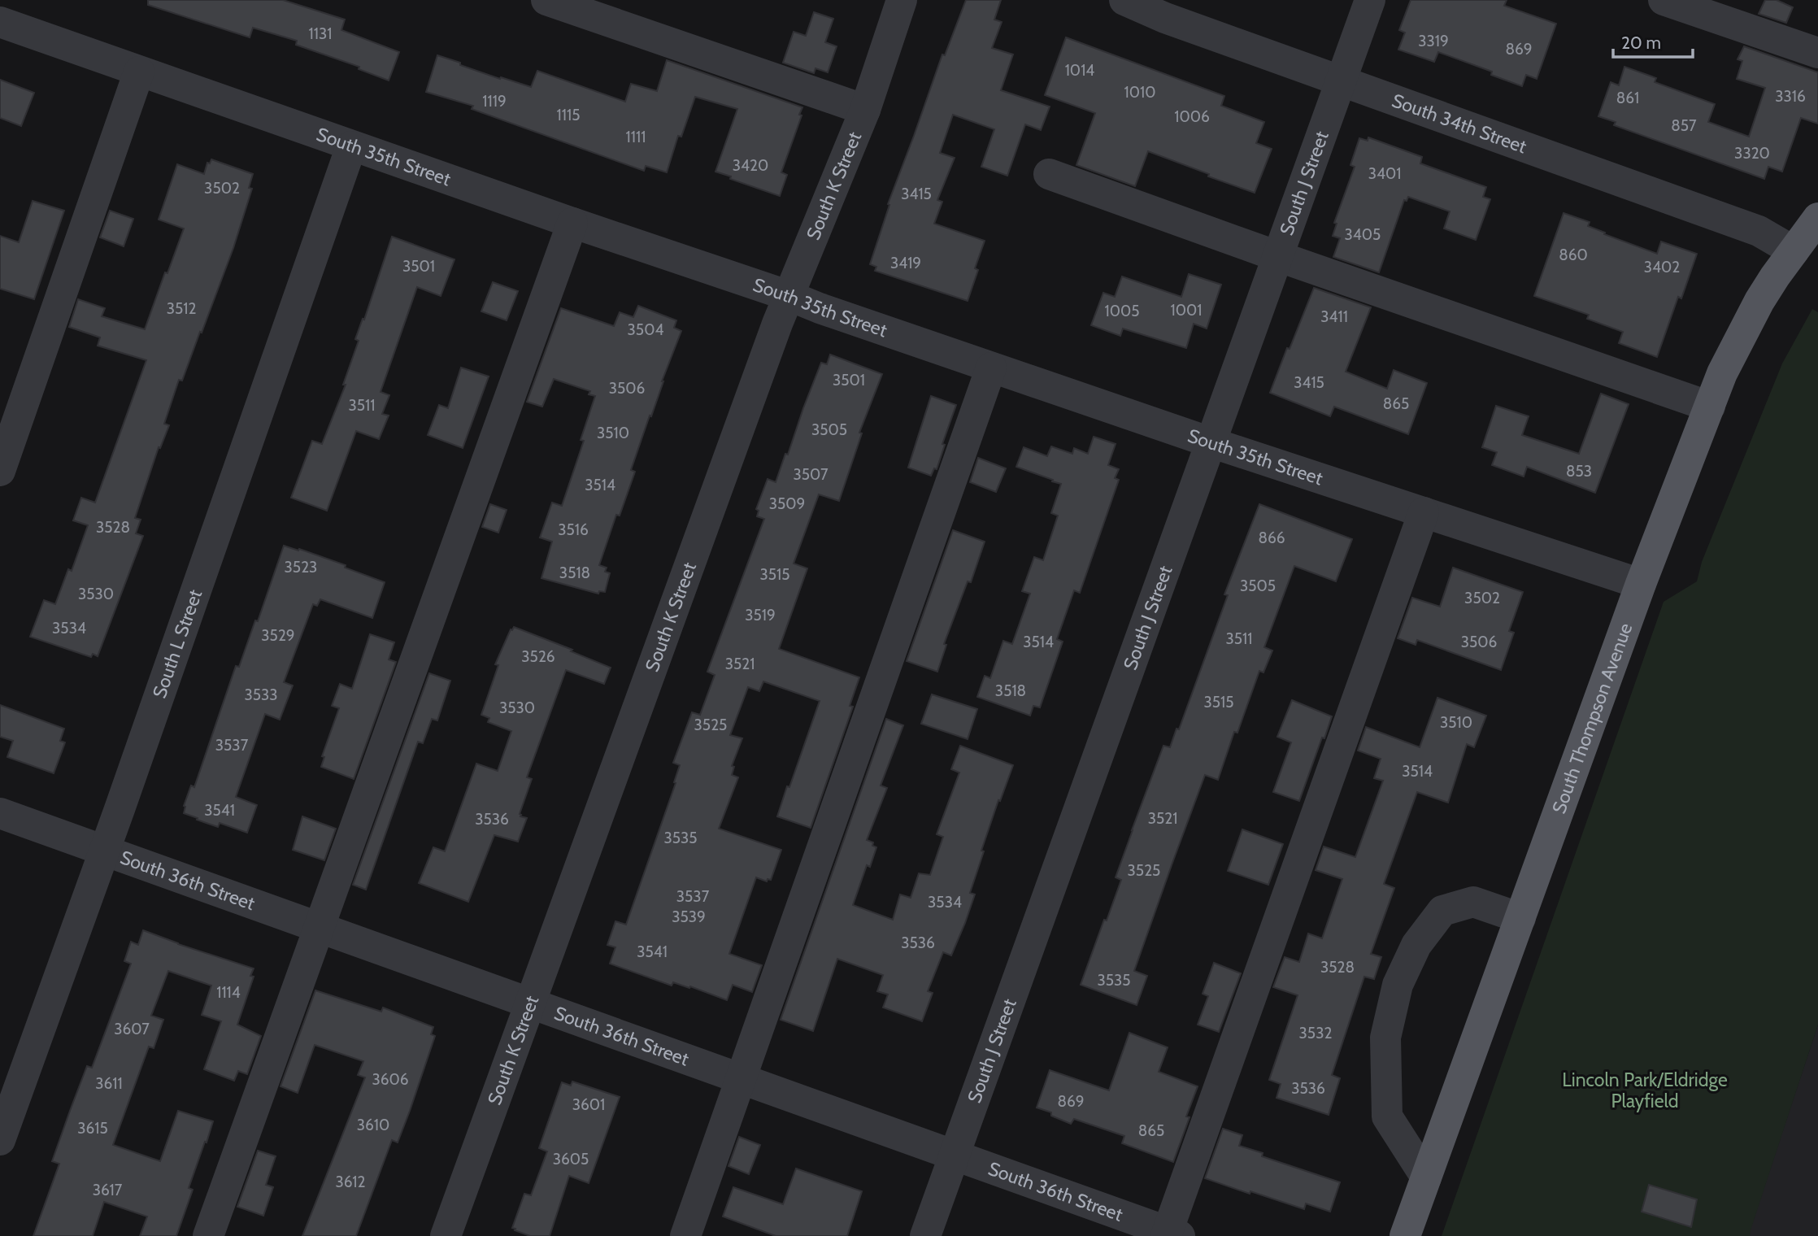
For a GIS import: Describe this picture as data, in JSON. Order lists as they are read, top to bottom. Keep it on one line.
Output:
{"streets":{"main road":["South Thompson Avenue"],"street":["South 34th Street","South 35th Street","South J Street","South K Street","South L Street","South 36th Street"]},"crossings":[["South 34th Street","South J Street"],["South 34th Street","South Thompson Avenue"],["South 35th Street","South J Street"],["South 35th Street","South K Street"],["South 35th Street","South L Street"],["South 35th Street","South Thompson Avenue"],["South J Street","South 36th Street"],["South K Street","South 36th Street"],["South L Street","South 36th Street"]],"parks":["Lincoln Park/Eldridge Playfield"],"house_numbers":["1131","3319","869","1014","1010","3316","861","1119","1115","1006","857","1111","3320","3420","3401","3502","3415","3405","860","3419","3501","3402","3512","1001","1005","3411","3504","3501","3415","3506","865","3511","3505","3510","853","3507","3514","3509","3528","3516","866","3523","3518","3515","3505","3530","3502","3519","3534","3529","3511","3514","3506","3526","3521","3518","3533","3515","3530","3510","3525","3537","3514","3541","3521","3536","3535","3525","3537","3534","3539","3536","3541","3528","3535","1114","3607","3532","3606","3611","3536","869","3601","3610","3615","865","3605","3612","3617"],"scale_bar":"20 m"}
